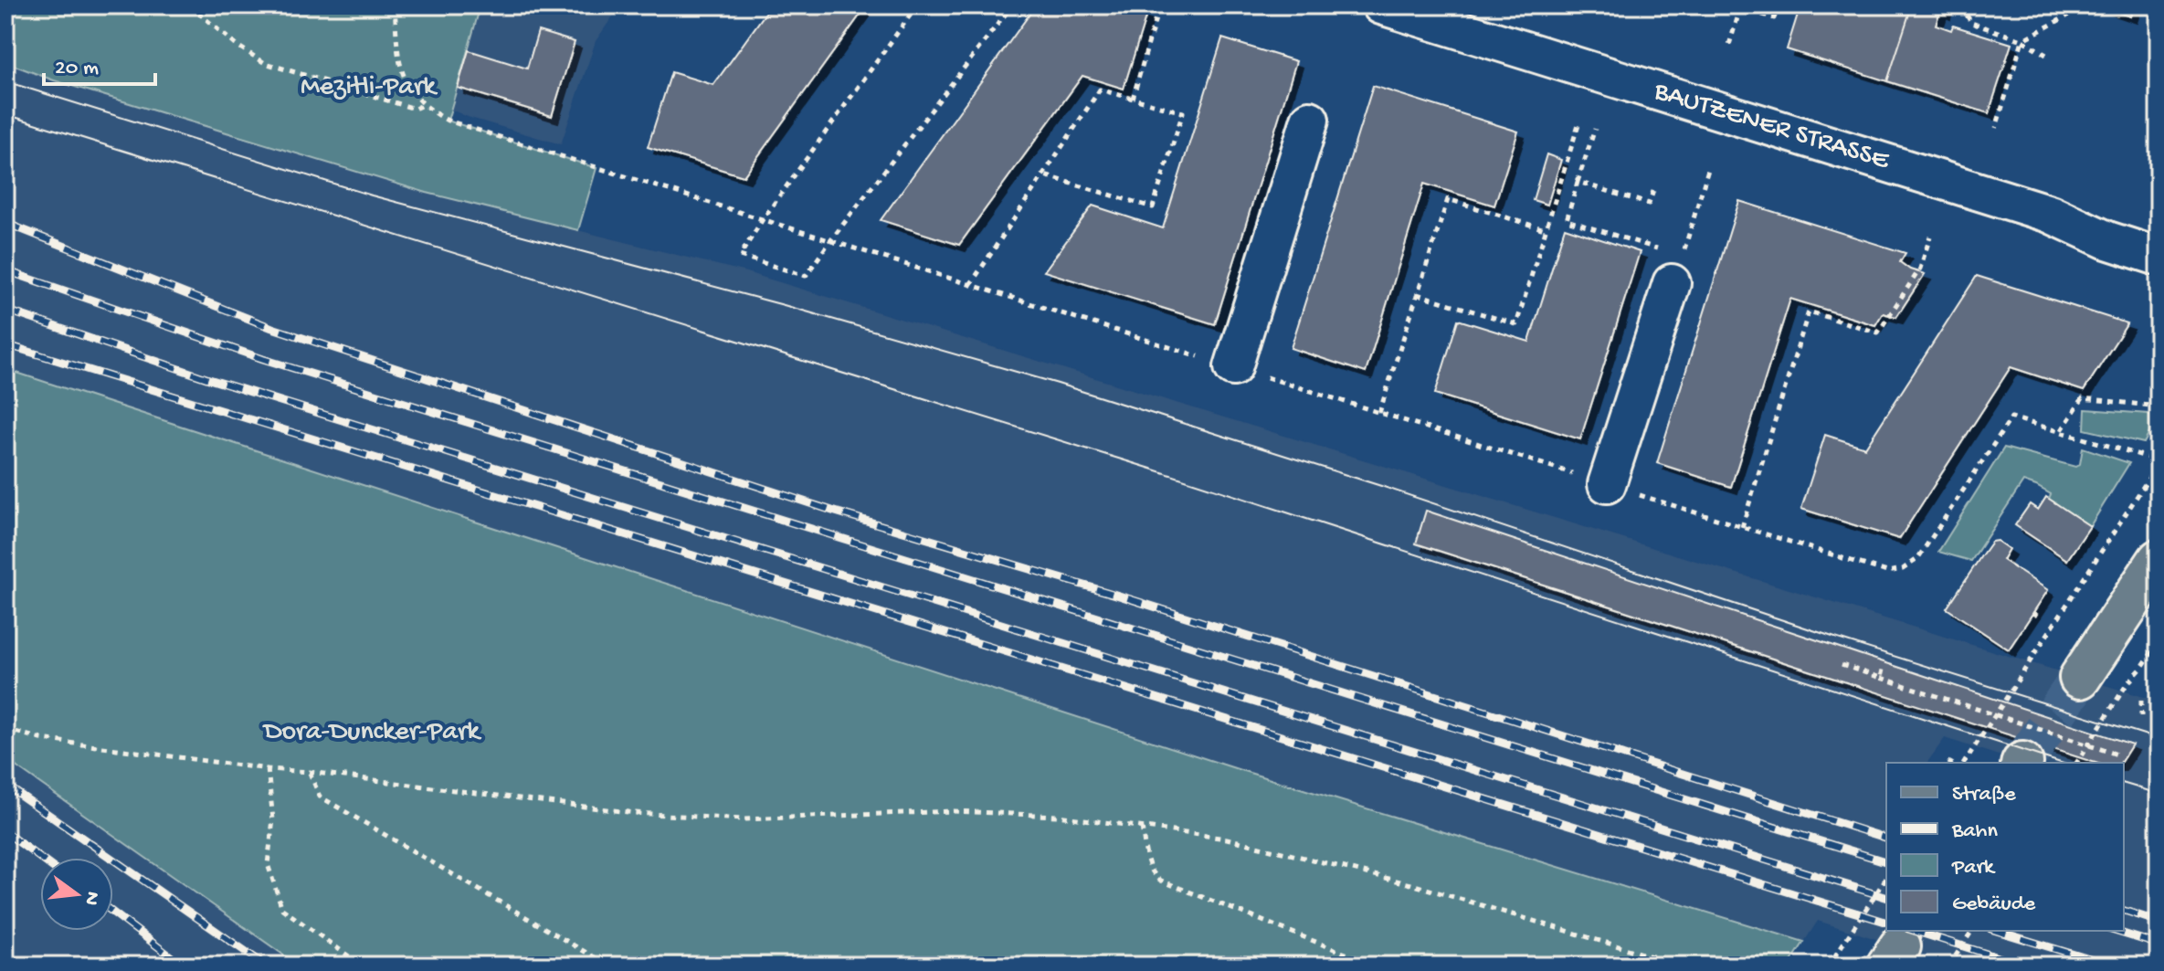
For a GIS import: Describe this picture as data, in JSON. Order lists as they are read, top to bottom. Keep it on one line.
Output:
{"streets":{"street":["BAUTZENER STRASSE"]},"parks":["Mezitli-Park","Dora-Duncker-Park"],"legend":["Straße","Bahn","Park","Gebäude"],"scale_bar":"20 m","north":"right"}
